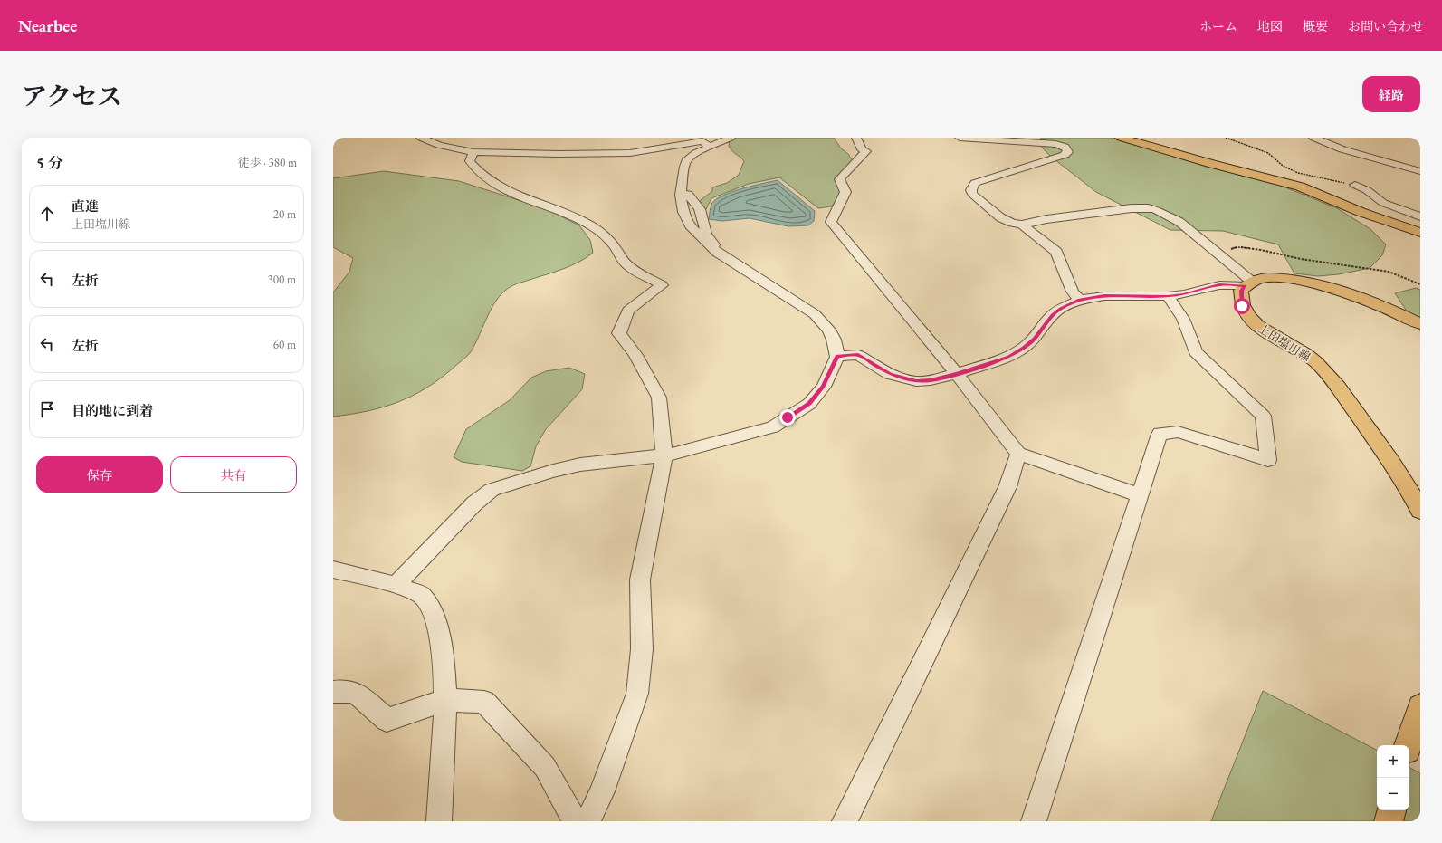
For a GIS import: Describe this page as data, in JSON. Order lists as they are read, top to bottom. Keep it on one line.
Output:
{"streets":{"main road":["上田塩川線"]},"page":{"header":"Nearbee","nav":["ホーム","地図","概要","お問い合わせ"],"title":"アクセス","buttons":["経路",["保存","共有"]],"heading":["5 分","徒歩 · 380 m"],"list":[["直進","上田塩川線","20 m"],["左折","300 m"],["左折","60 m"],"目的地に到着"],"map_buttons":["+","−"]}}
